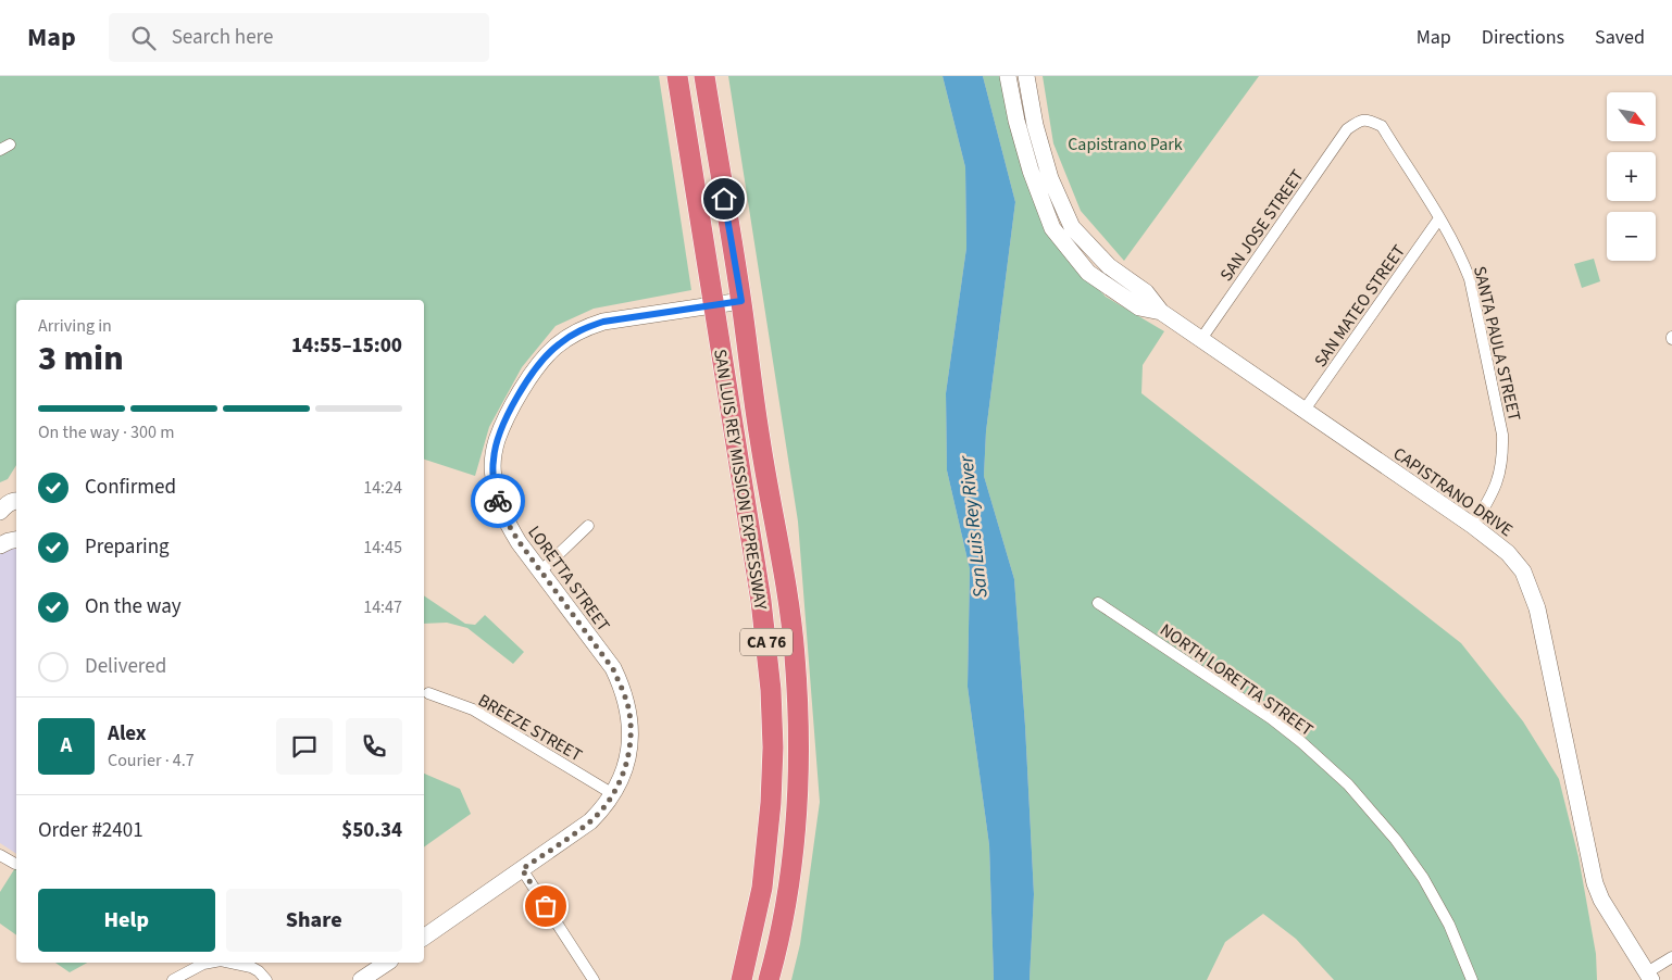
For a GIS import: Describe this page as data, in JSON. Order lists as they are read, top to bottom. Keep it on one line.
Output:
{"streets":{"highway":["SAN LUIS REY MISSION EXPRESSWAY","CA 76"],"street":["SAN JOSE STREET","SAN MATEO STREET","SANTA PAULA STREET","CAPISTRANO DRIVE","LORETTA STREET","NORTH LORETTA STREET","BREEZE STREET"]},"crossings":[["SAN JOSE STREET","SANTA PAULA STREET"],["SAN JOSE STREET","CAPISTRANO DRIVE"],["SAN MATEO STREET","SANTA PAULA STREET"],["SAN MATEO STREET","CAPISTRANO DRIVE"],["SANTA PAULA STREET","CAPISTRANO DRIVE"],["SAN LUIS REY MISSION EXPRESSWAY","LORETTA STREET"],["LORETTA STREET","BREEZE STREET"]],"water":["San Luis Rey River"],"parks":["Capistrano Park"],"north":"bottom right","page":{"header":"Map","search":"Search here","nav":["Map","Directions","Saved"],"map_buttons":["+","−"],"heading":["3 min","Arriving in","14:55–15:00"],"panel":["Alex","Courier · 4.7","Order #2401","$50.34"],"bar":"On the way · 300 m","list":[["Confirmed","14:24"],["Preparing","14:45"],["On the way","14:47"],"Delivered"],"round":"A","buttons":["Help","Share"]}}
